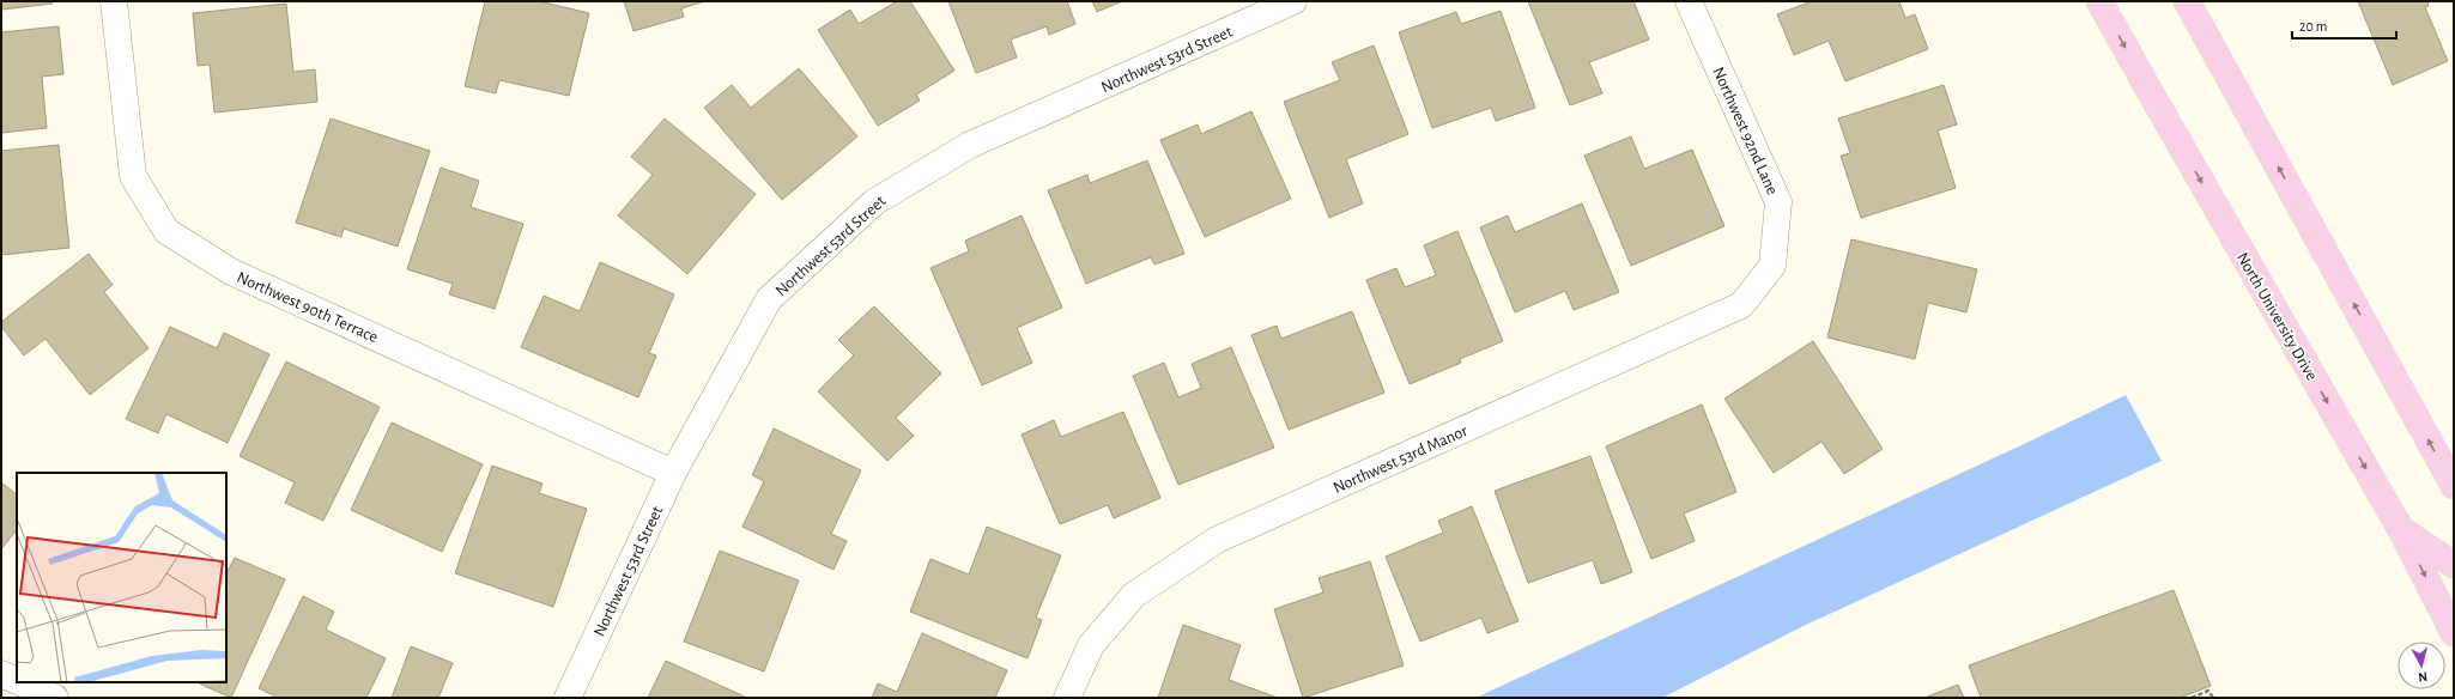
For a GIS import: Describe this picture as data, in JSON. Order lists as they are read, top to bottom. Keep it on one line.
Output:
{"streets":{"main road":["North University Drive"],"street":["Northwest 53rd Street","Northwest 92nd Lane","Northwest 90th Terrace","Northwest 53rd Manor"]},"crossings":[["Northwest 53rd Street","Northwest 90th Terrace"],["Northwest 92nd Lane","Northwest 53rd Manor"]],"scale_bar":"20 m","north":"bottom"}
